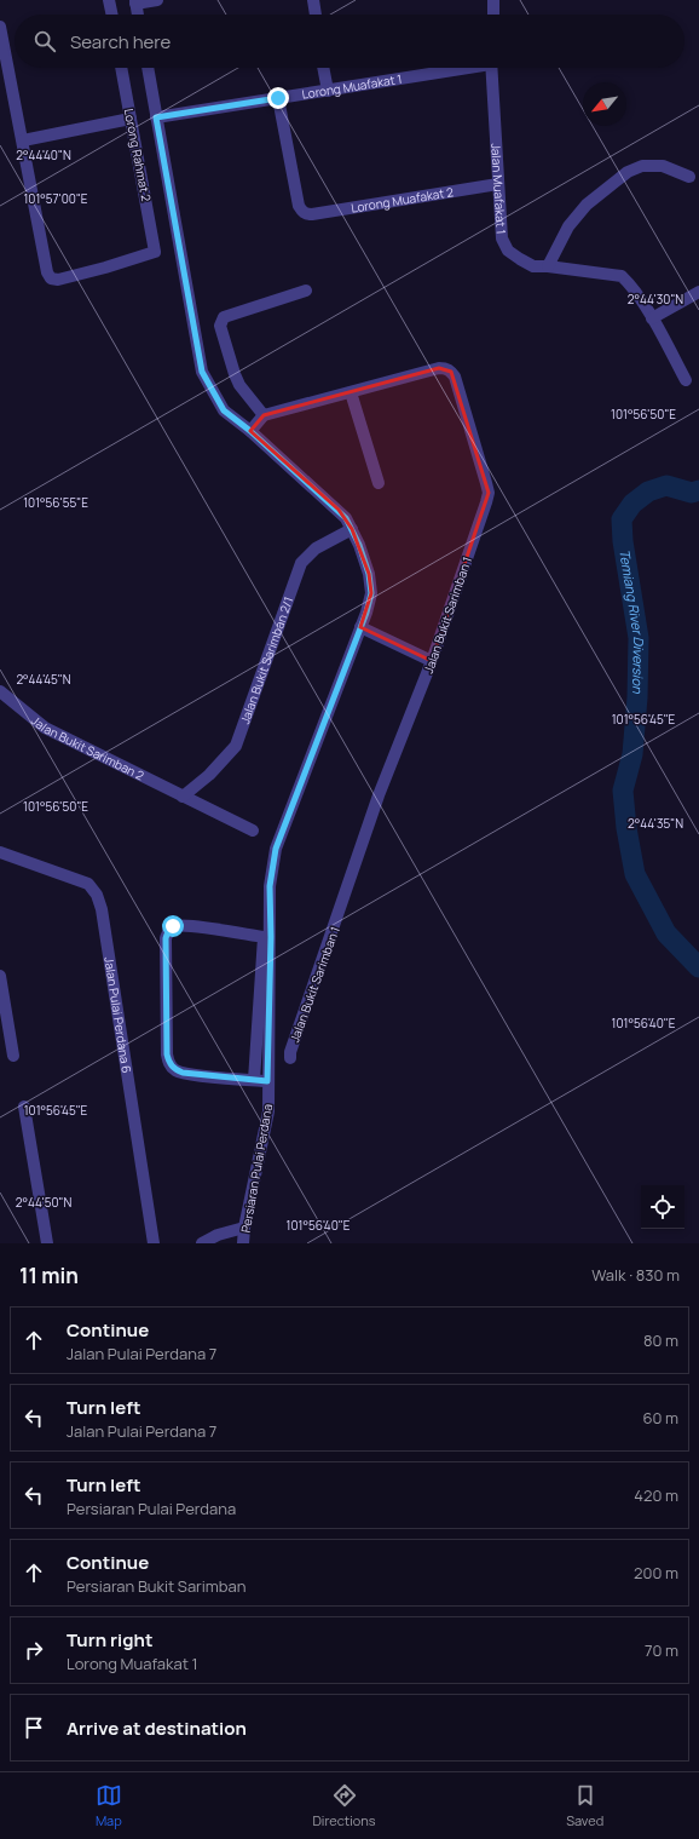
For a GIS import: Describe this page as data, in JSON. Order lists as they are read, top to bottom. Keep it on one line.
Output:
{"streets":{"street":["Lorong Muafakat 1","Lorong Rahmat 2","Jalan Muafakat 1","Lorong Muafakat 2","Jalan Bukit Sarimban 1","Jalan Bukit Sarimban 2/1","Jalan Bukit Sarimban 2","Jalan Pulai Perdana 6","Persiaran Pulai Perdana"]},"crossings":[["Lorong Muafakat 1","Lorong Muafakat 2"],["Lorong Muafakat 1","Persiaran Pulai Perdana"],["Jalan Muafakat 1","Lorong Muafakat 2"],["Jalan Bukit Sarimban 2/1","Jalan Bukit Sarimban 2"],["Jalan Bukit Sarimban 2/1","Persiaran Pulai Perdana"]],"water":["Temiang River Diversion"],"north":"bottom left","page":{"search":"Search here","heading":["11 min","Walk · 830 m"],"list":[["Continue","Jalan Pulai Perdana 7","80 m"],["Turn left","Jalan Pulai Perdana 7","60 m"],["Turn left","Persiaran Pulai Perdana","420 m"],["Continue","Persiaran Bukit Sarimban","200 m"],["Turn right","Lorong Muafakat 1","70 m"],"Arrive at destination"],"nav":["Map","Directions","Saved"]},"coordinates":["2°44'40\"N","101°57'00\"E","2°44'30\"N","101°56'50\"E","101°56'55\"E","2°44'45\"N","101°56'45\"E","2°44'35\"N","101°56'40\"E","2°44'50\"N"]}
